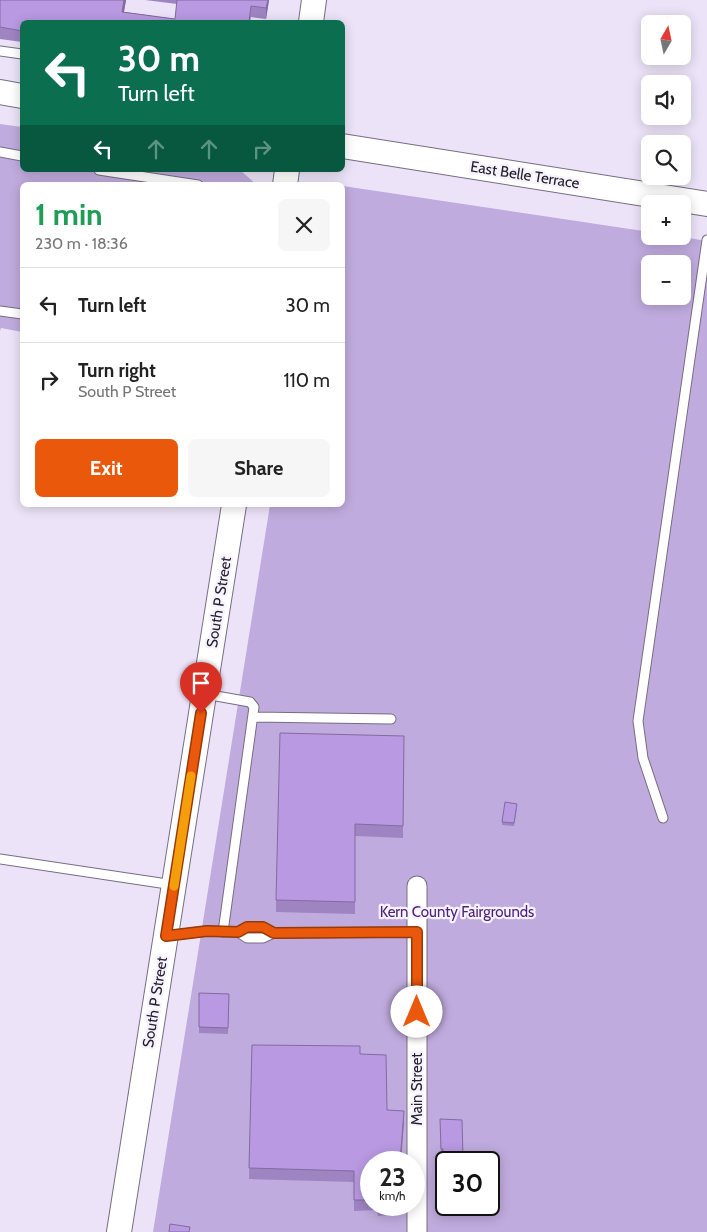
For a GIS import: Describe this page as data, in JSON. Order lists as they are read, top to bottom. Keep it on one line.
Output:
{"streets":{"street":["East Belle Terrace","South P Street","Main Street"]},"parks":["Kern County Fairgrounds"],"north":"top","page":{"map_buttons":["+","−"],"turn":["30 m","Turn left"],"heading":["1 min","230 m · 18:36"],"list":[{"name":"Turn left","value":"30 m"},{"name":"Turn right","note":"South P Street","value":"110 m"}],"buttons":["Exit","Share"],"speed":"23 km/h","limit":"30"}}
